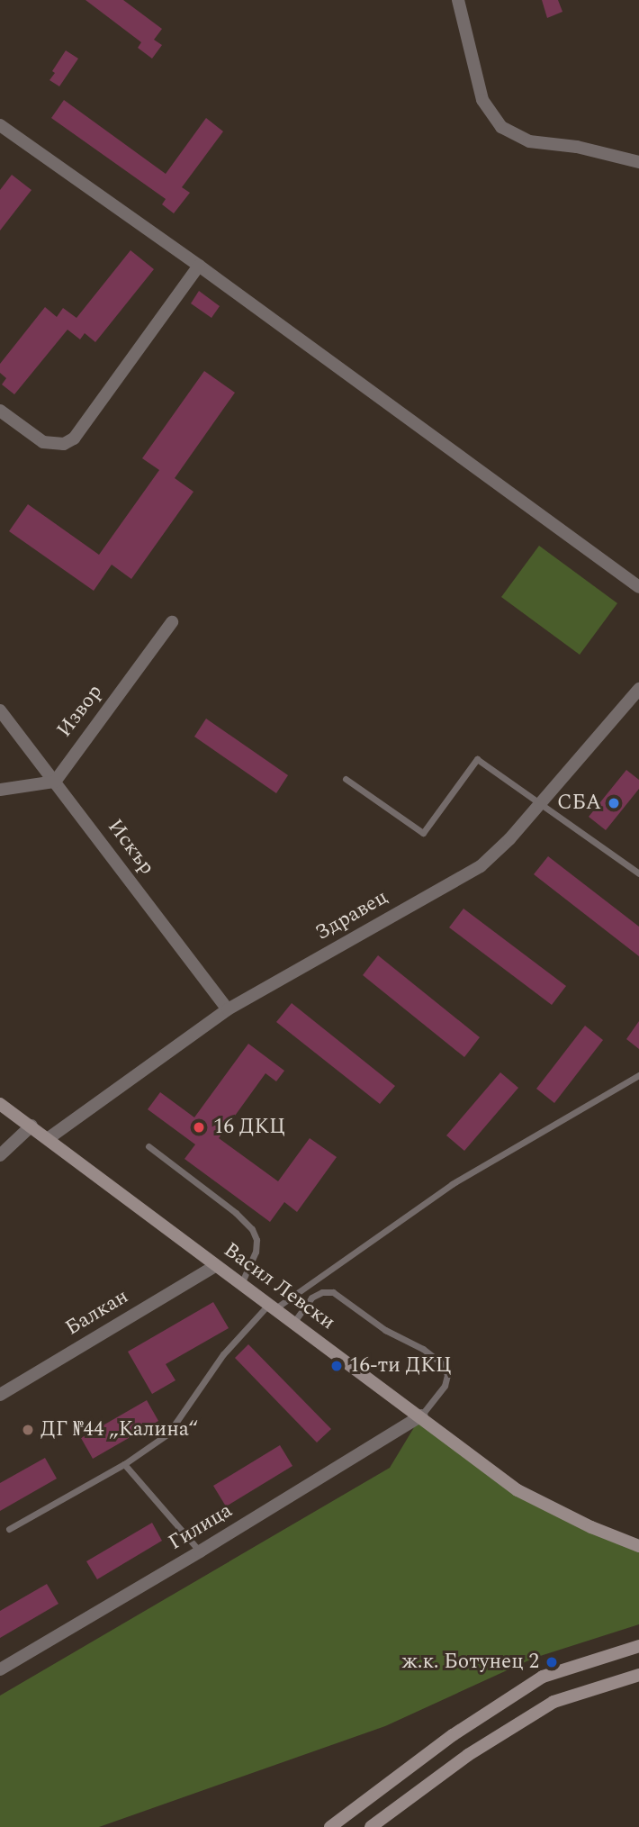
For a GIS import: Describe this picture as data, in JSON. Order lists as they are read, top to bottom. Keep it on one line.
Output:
{"streets":{"street":["Извор","Искър","Здравец","Васил Левски","Балкан","Гилица"]},"crossings":[["Извор","Искър"],["Искър","Здравец"],["Здравец","Васил Левски"],["Васил Левски","Балкан"],["Васил Левски","Гилица"]],"places":["СБА","16 ДКЦ","16-ти ДКЦ","ДГ №44 „Калина“","ж.к. Ботунец 2"]}
